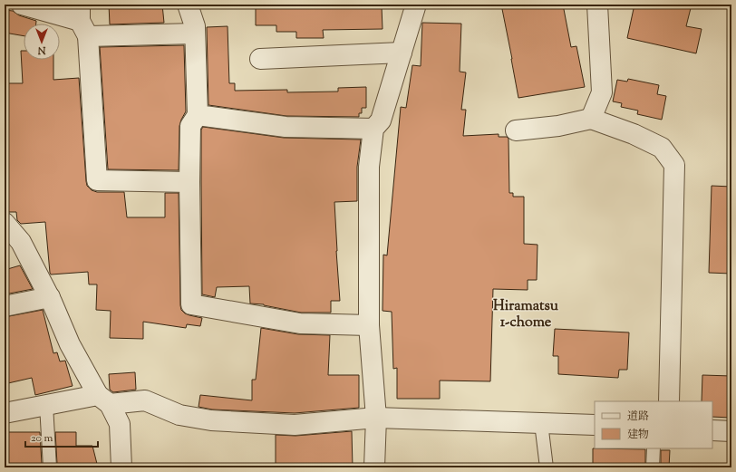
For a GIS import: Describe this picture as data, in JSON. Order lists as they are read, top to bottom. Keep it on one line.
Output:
{"districts":["Hiramatsu 1-chome"],"legend":["道路","建物"],"scale_bar":"20 m","north":"bottom"}
